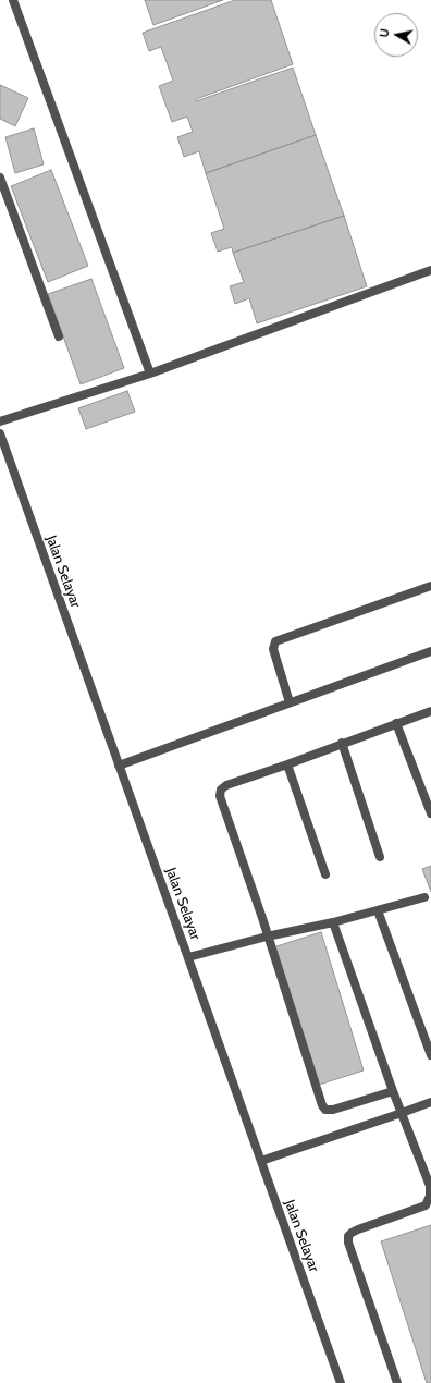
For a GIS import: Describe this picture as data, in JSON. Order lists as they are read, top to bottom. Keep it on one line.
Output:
{"streets":{"street":["Jalan Selayar"]},"north":"left"}
